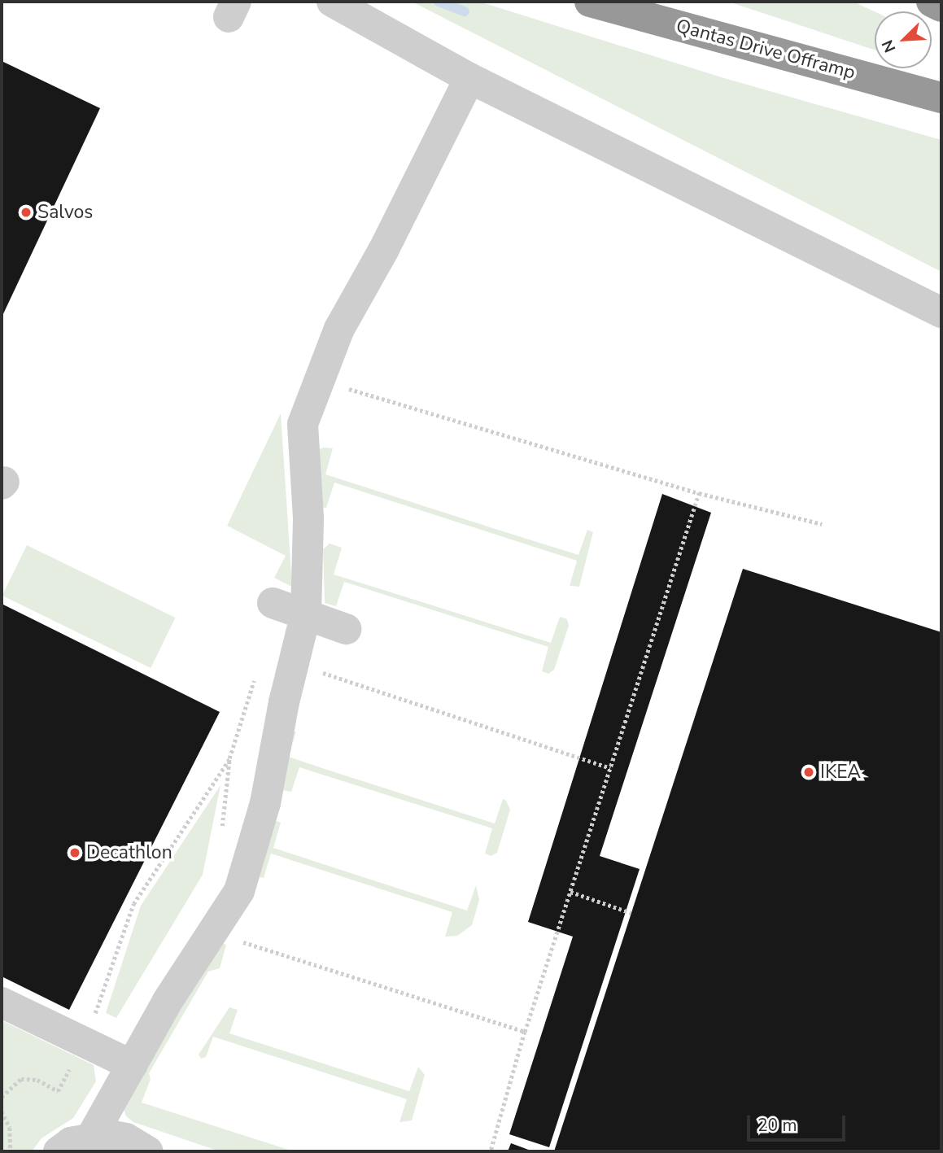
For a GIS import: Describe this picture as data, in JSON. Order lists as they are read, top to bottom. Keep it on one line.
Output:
{"streets":{"highway":["Qantas Drive Offramp"]},"places":["Salvos","IKEA","Decathlon"],"scale_bar":"20 m","north":"bottom left"}
